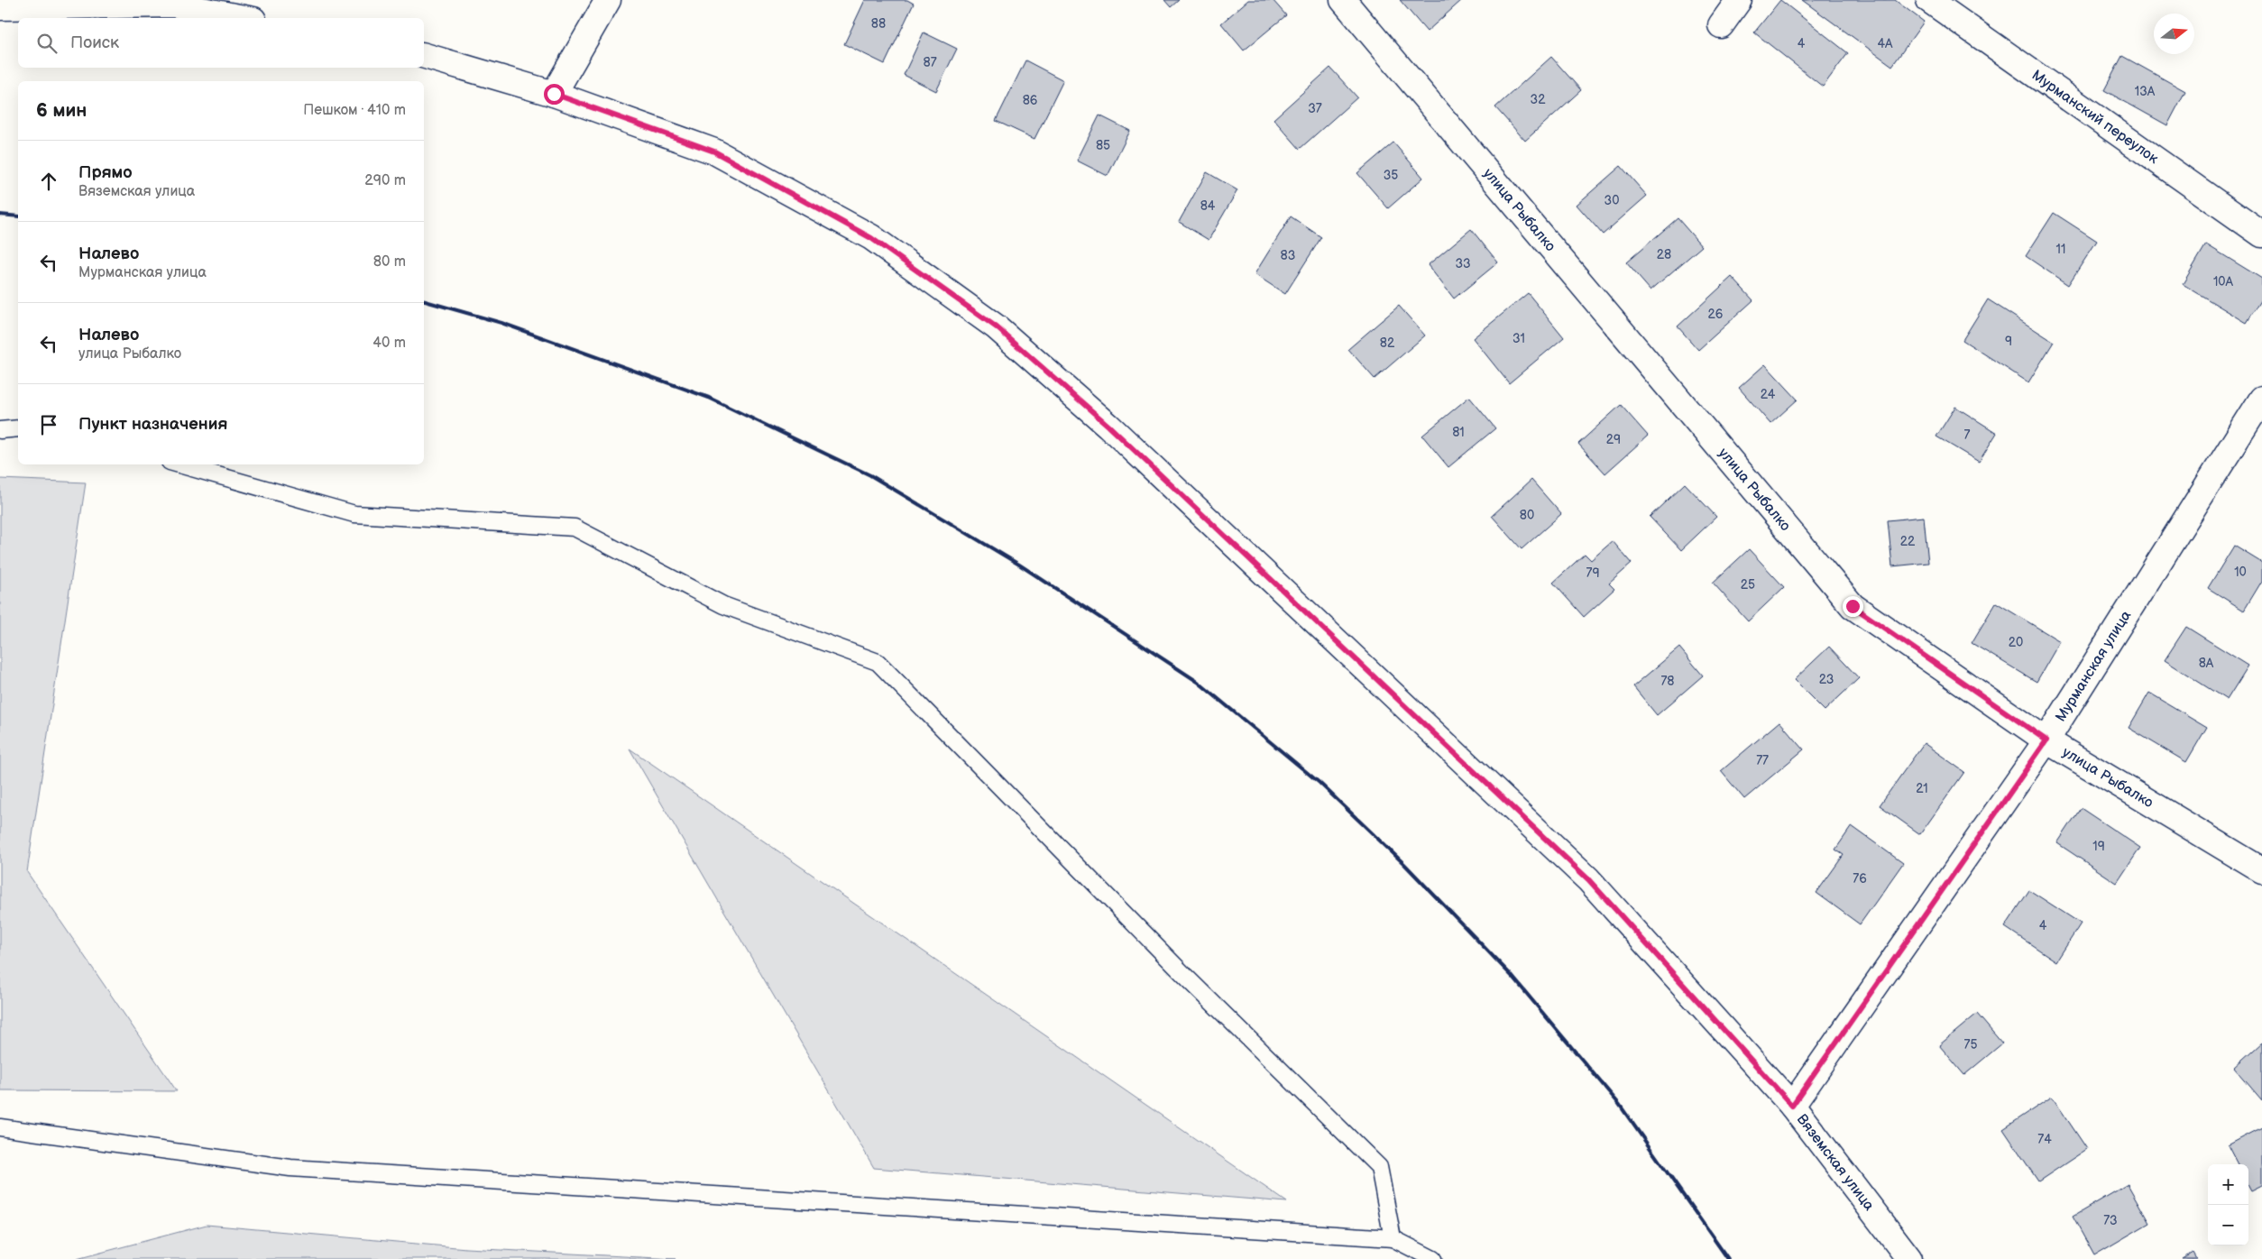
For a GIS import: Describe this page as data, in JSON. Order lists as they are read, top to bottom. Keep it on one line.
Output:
{"streets":{"street":["Мурманский переулок","улица Рыбалко","Мурманская улица","Вяземская улица"]},"crossings":[["улица Рыбалко","Мурманская улица"],["Мурманская улица","Вяземская улица"]],"house_numbers":["88","4","4А","87","13А","32","86","37","85","35","30","84","11","28","83","33","10А","26","31","9","82","24","81","7","29","80","22","10","79","25","20","8А","23","78","77","21","19","76","4","75","74","73"],"north":"right","page":{"search":"Поиск","heading":["6 мин","Пешком · 410 m"],"list":[["Прямо","Вяземская улица","290 m"],["Налево","Мурманская улица","80 m"],["Налево","улица Рыбалко","40 m"],"Пункт назначения"],"map_buttons":["+","−"]}}
